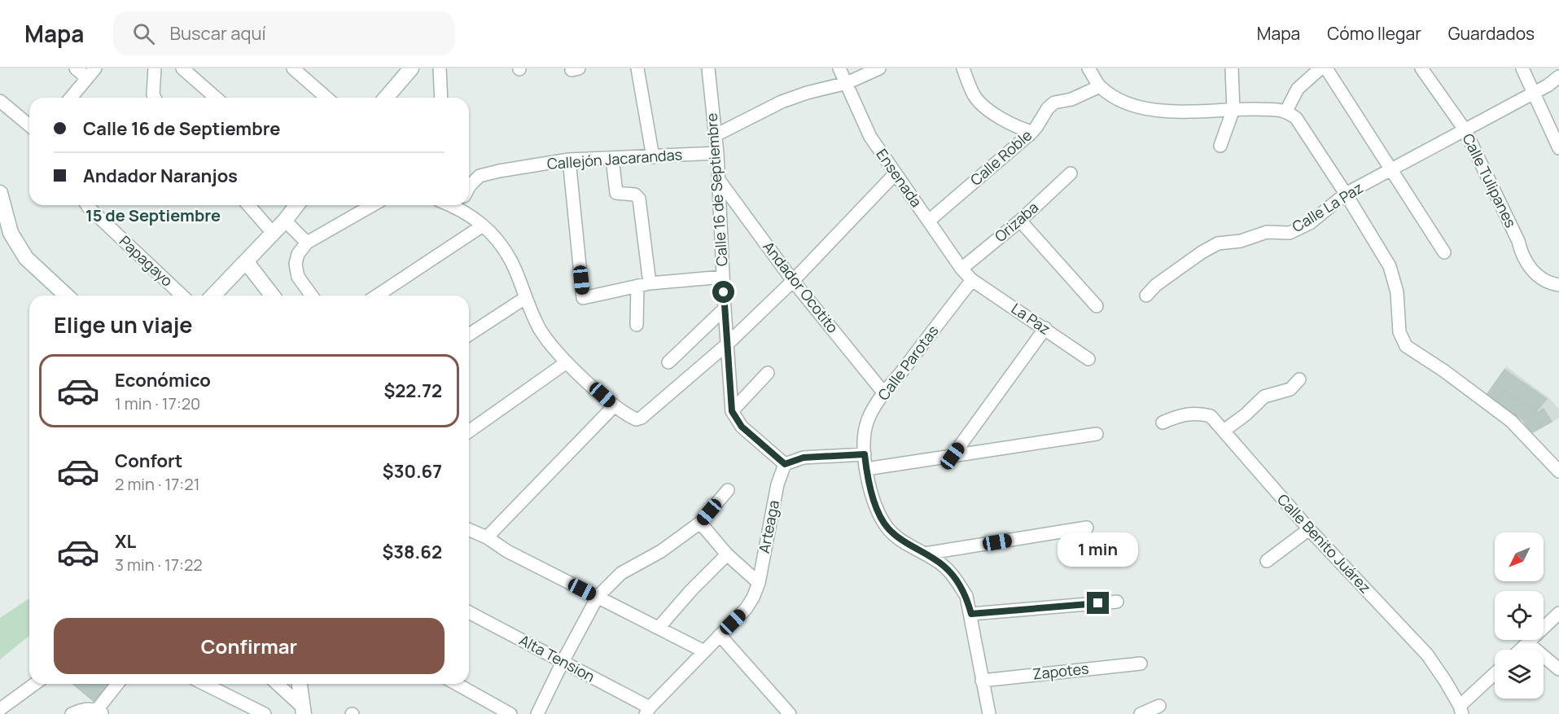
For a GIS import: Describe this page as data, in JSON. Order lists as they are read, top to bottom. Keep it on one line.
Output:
{"streets":{"street":["Calle Roble","Callejón Jacarandas","Ensenada","Calle Tulipanes","Calle 16 de Septiembre","Calle La Paz","Orizaba","Papagayo","Andador Ocotito","La Paz","Calle Parotas","Arteaga","Calle Benito Juárez","Alta Tension","Zapotes"]},"crossings":[["Calle Roble","Ensenada"],["Callejón Jacarandas","Calle 16 de Septiembre"],["Ensenada","Orizaba"],["Ensenada","La Paz"],["Ensenada","Calle Parotas"],["Calle Tulipanes","Calle La Paz"],["Calle 16 de Septiembre","Andador Ocotito"],["Andador Ocotito","Calle Parotas"],["La Paz","Calle Parotas"],["Calle Parotas","Zapotes"],["Arteaga","Alta Tension"]],"districts":["15 de Septiembre"],"north":"bottom left","page":{"header":"Mapa","search":"Buscar aquí","nav":["Mapa","Cómo llegar","Guardados"],"banner":["Calle 16 de Septiembre","Andador Naranjos"],"heading":"Elige un viaje","list":[{"name":"Económico","note":"1 min · 17:20","value":"$22.72"},{"name":"Confort","note":"2 min · 17:21","value":"$30.67"},{"name":"XL","note":"3 min · 17:22","value":"$38.62"}],"bubble":"1 min","buttons":"Confirmar"}}
